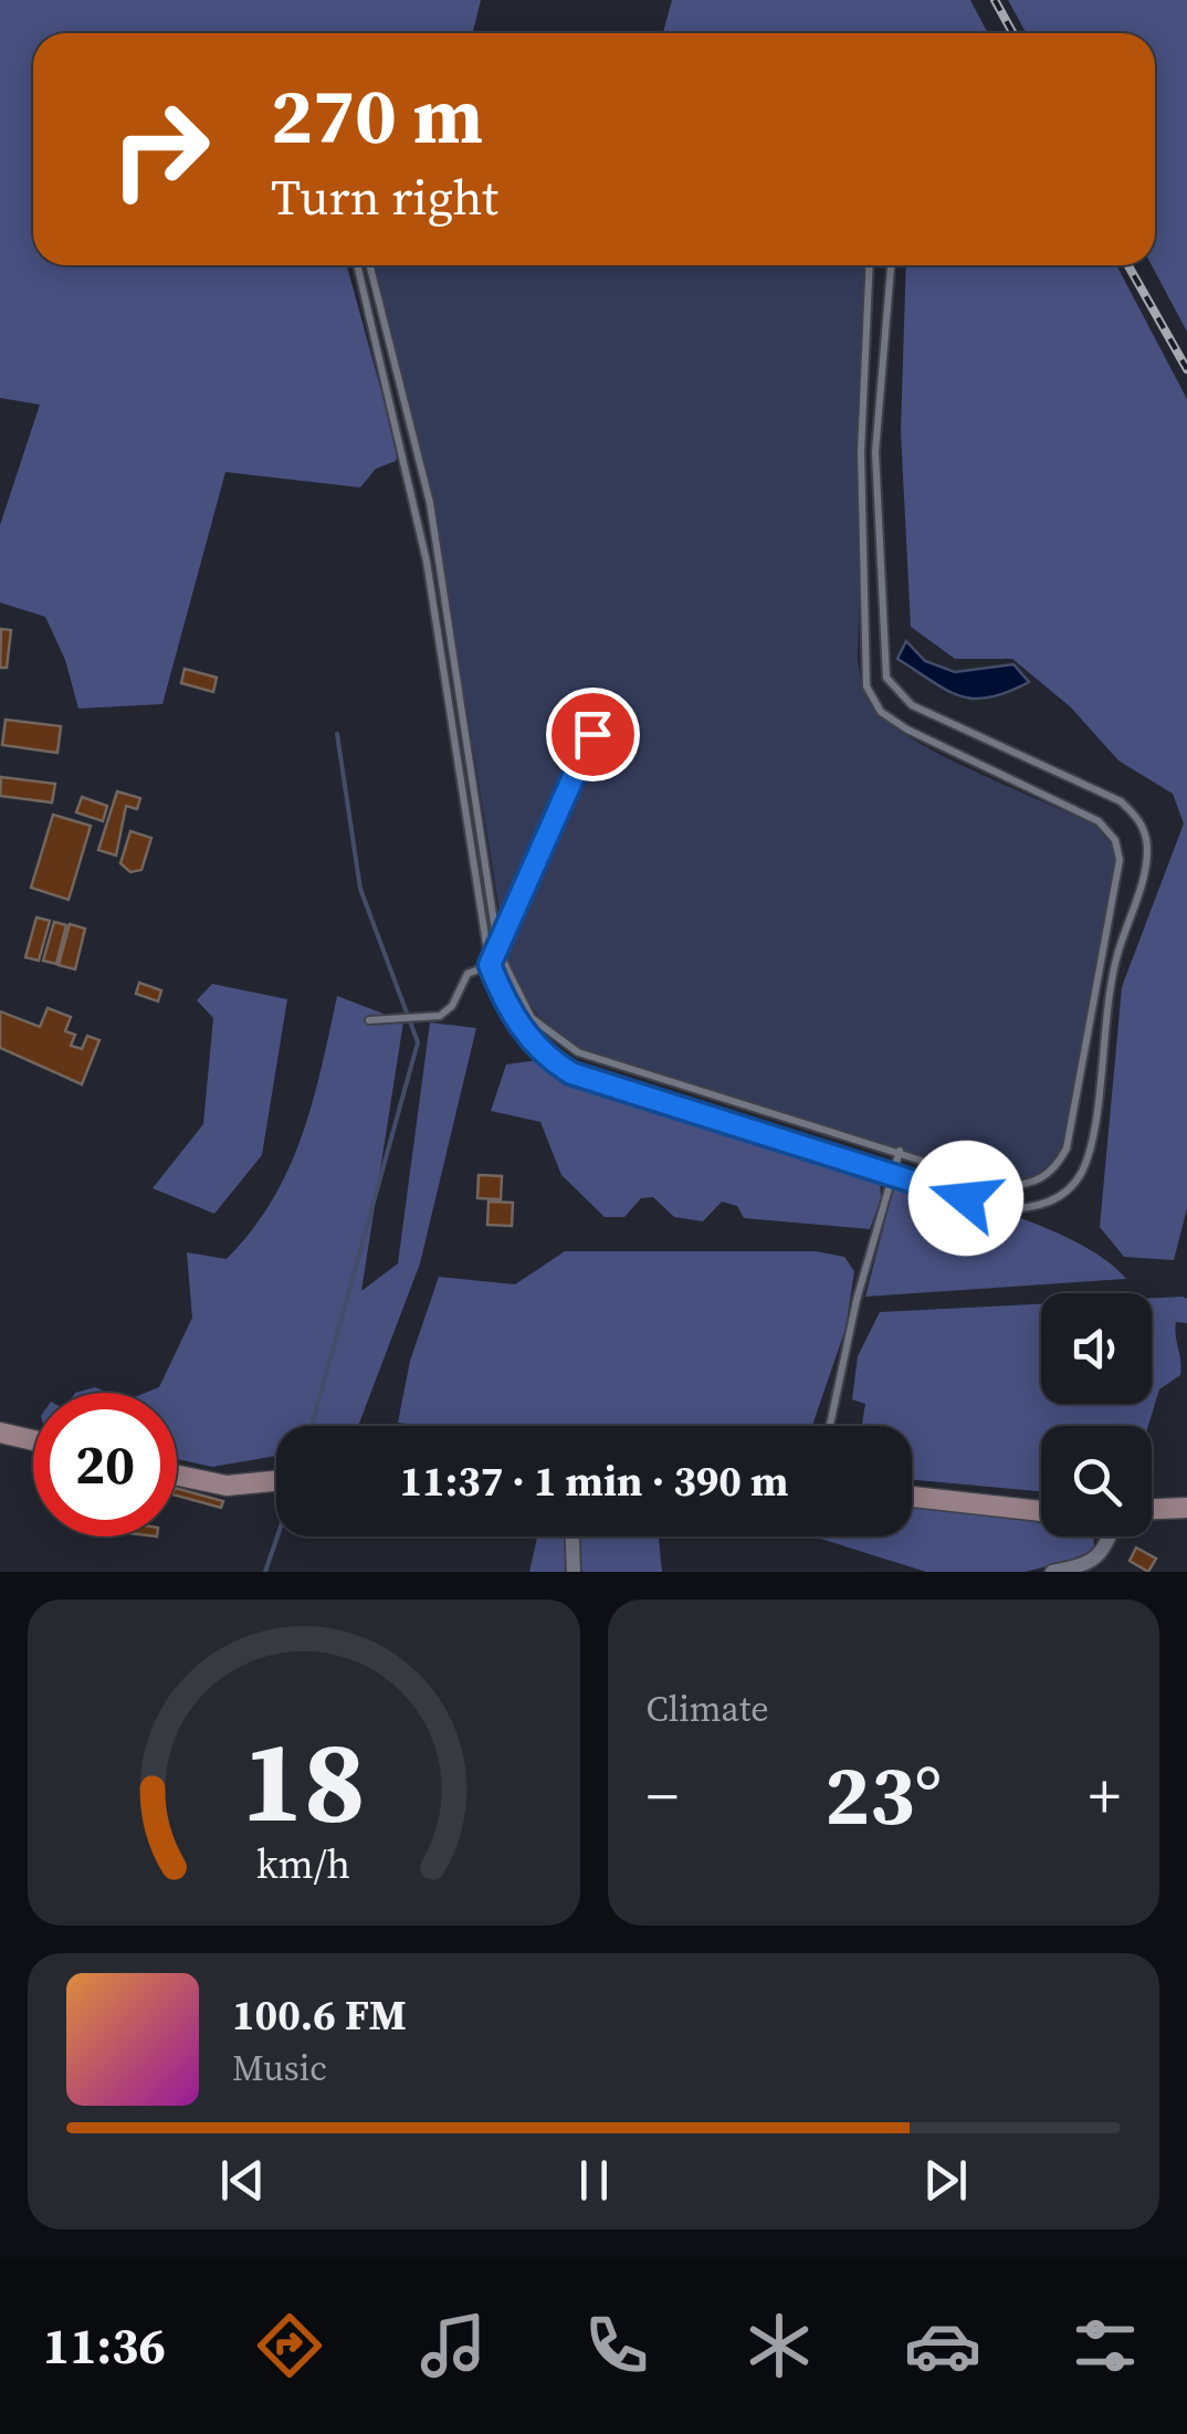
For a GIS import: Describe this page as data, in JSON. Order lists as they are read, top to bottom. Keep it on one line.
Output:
{"page":{"turn":["270 m","Turn right"],"limit":"20","trip":"11:37 · 1 min · 390 m","tile":"Climate","heat":["−","23°","+"],"song":["100.6 FM","Music"],"tabs":"11:36","gauge":["18","km/h"]}}
